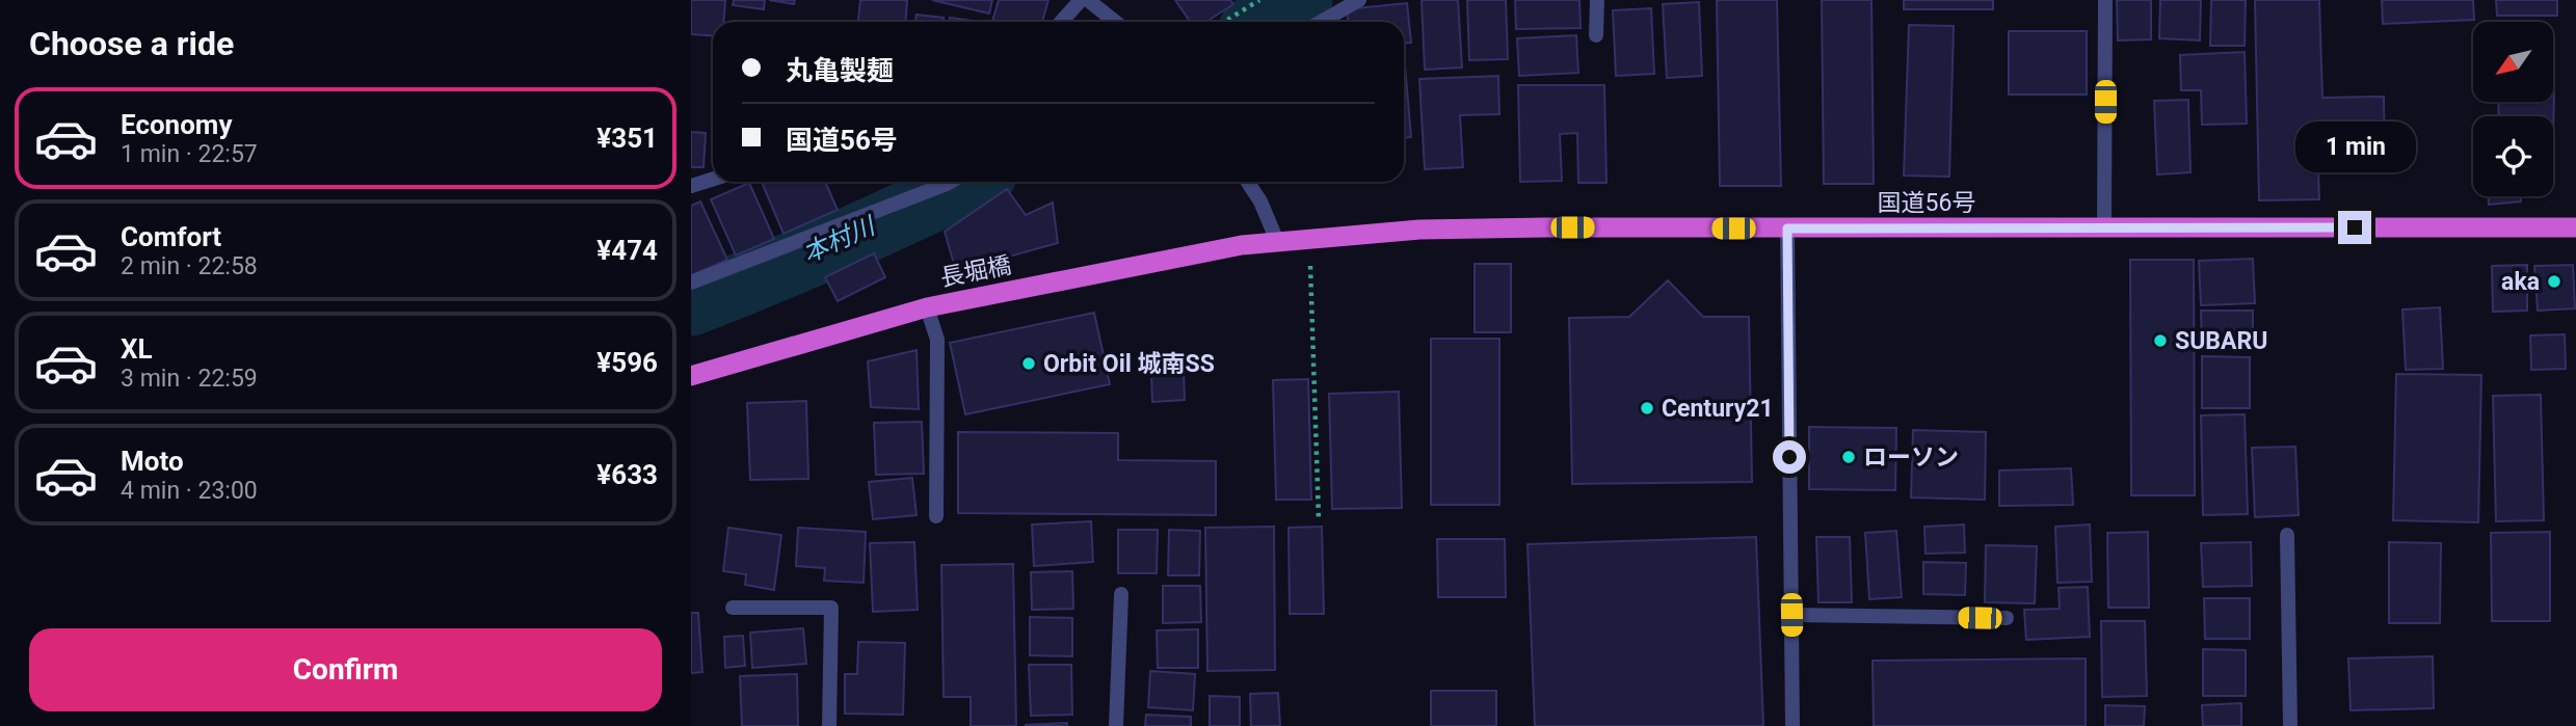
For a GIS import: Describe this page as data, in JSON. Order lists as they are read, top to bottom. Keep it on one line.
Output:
{"streets":{"highway":["国道56号","長堀橋"]},"crossings":[["国道56号","長堀橋"]],"water":["本村川"],"places":["aka","SUBARU","Orbit Oil 城南SS","Century21","ローソン"],"north":"bottom left","page":{"heading":"Choose a ride","banner":["丸亀製麺","国道56号"],"list":[{"name":"Economy","note":"1 min · 22:57","value":"¥351"},{"name":"Comfort","note":"2 min · 22:58","value":"¥474"},{"name":"XL","note":"3 min · 22:59","value":"¥596"},{"name":"Moto","note":"4 min · 23:00","value":"¥633"}],"bubble":"1 min","buttons":"Confirm"}}
